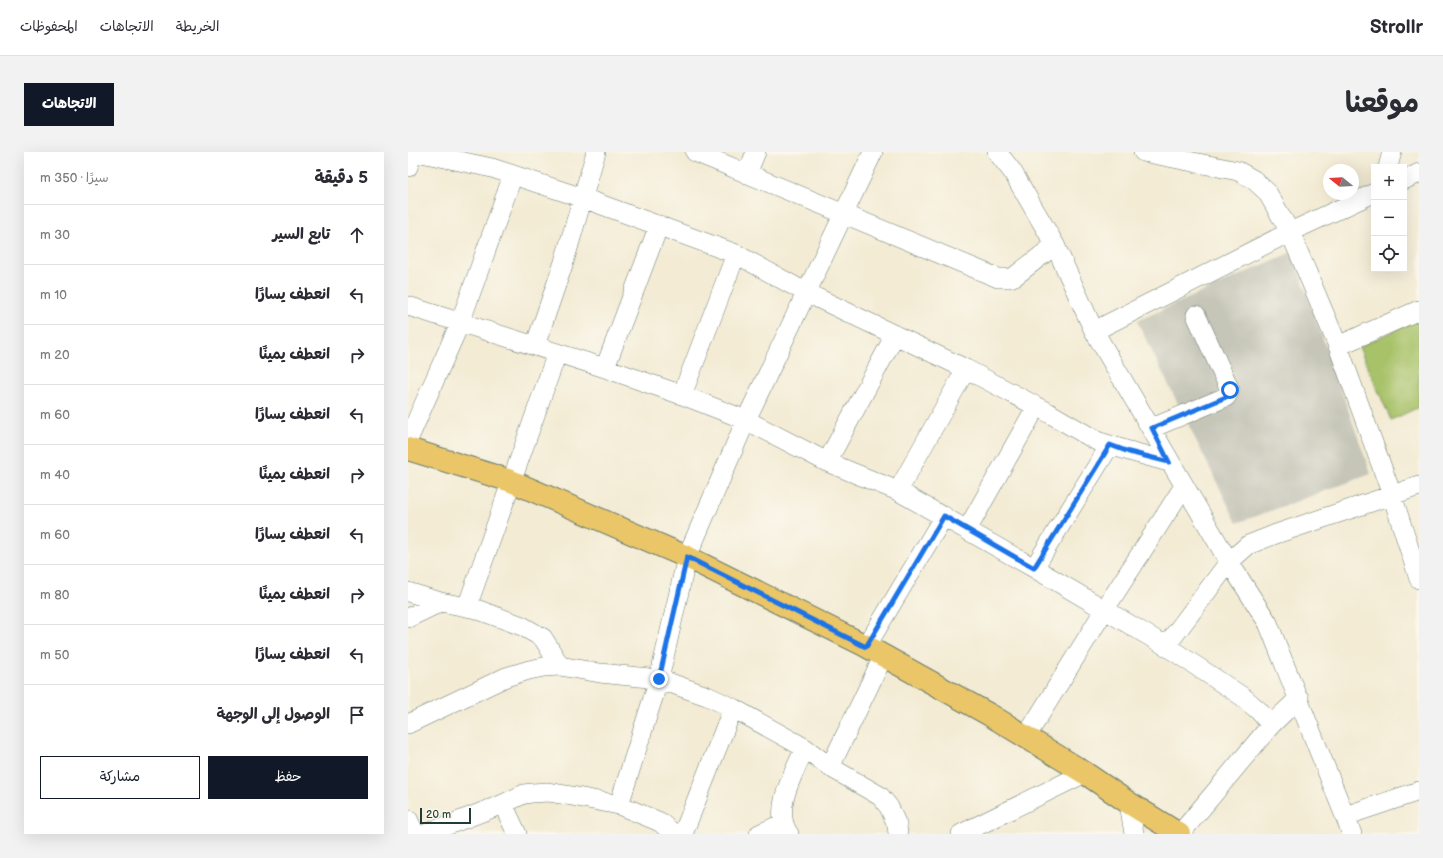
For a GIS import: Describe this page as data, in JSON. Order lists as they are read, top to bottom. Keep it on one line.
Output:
{"scale_bar":"20 m","north":"left","page":{"header":"Strollr","nav":["الخريطة","الاتجاهات","المحفوظات"],"title":"موقعنا","buttons":["الاتجاهات",["حفظ","مشاركة"]],"heading":["5 دقيقة","سيرًا · 350 m"],"map_buttons":["+","−"],"list":[["تابع السير","30 m"],["انعطف يسارًا","10 m"],["انعطف يمينًا","20 m"],["انعطف يسارًا","60 m"],["انعطف يمينًا","40 m"],["انعطف يسارًا","60 m"],["انعطف يمينًا","80 m"],["انعطف يسارًا","50 m"],"الوصول إلى الوجهة"],"scale":"20 m"}}
